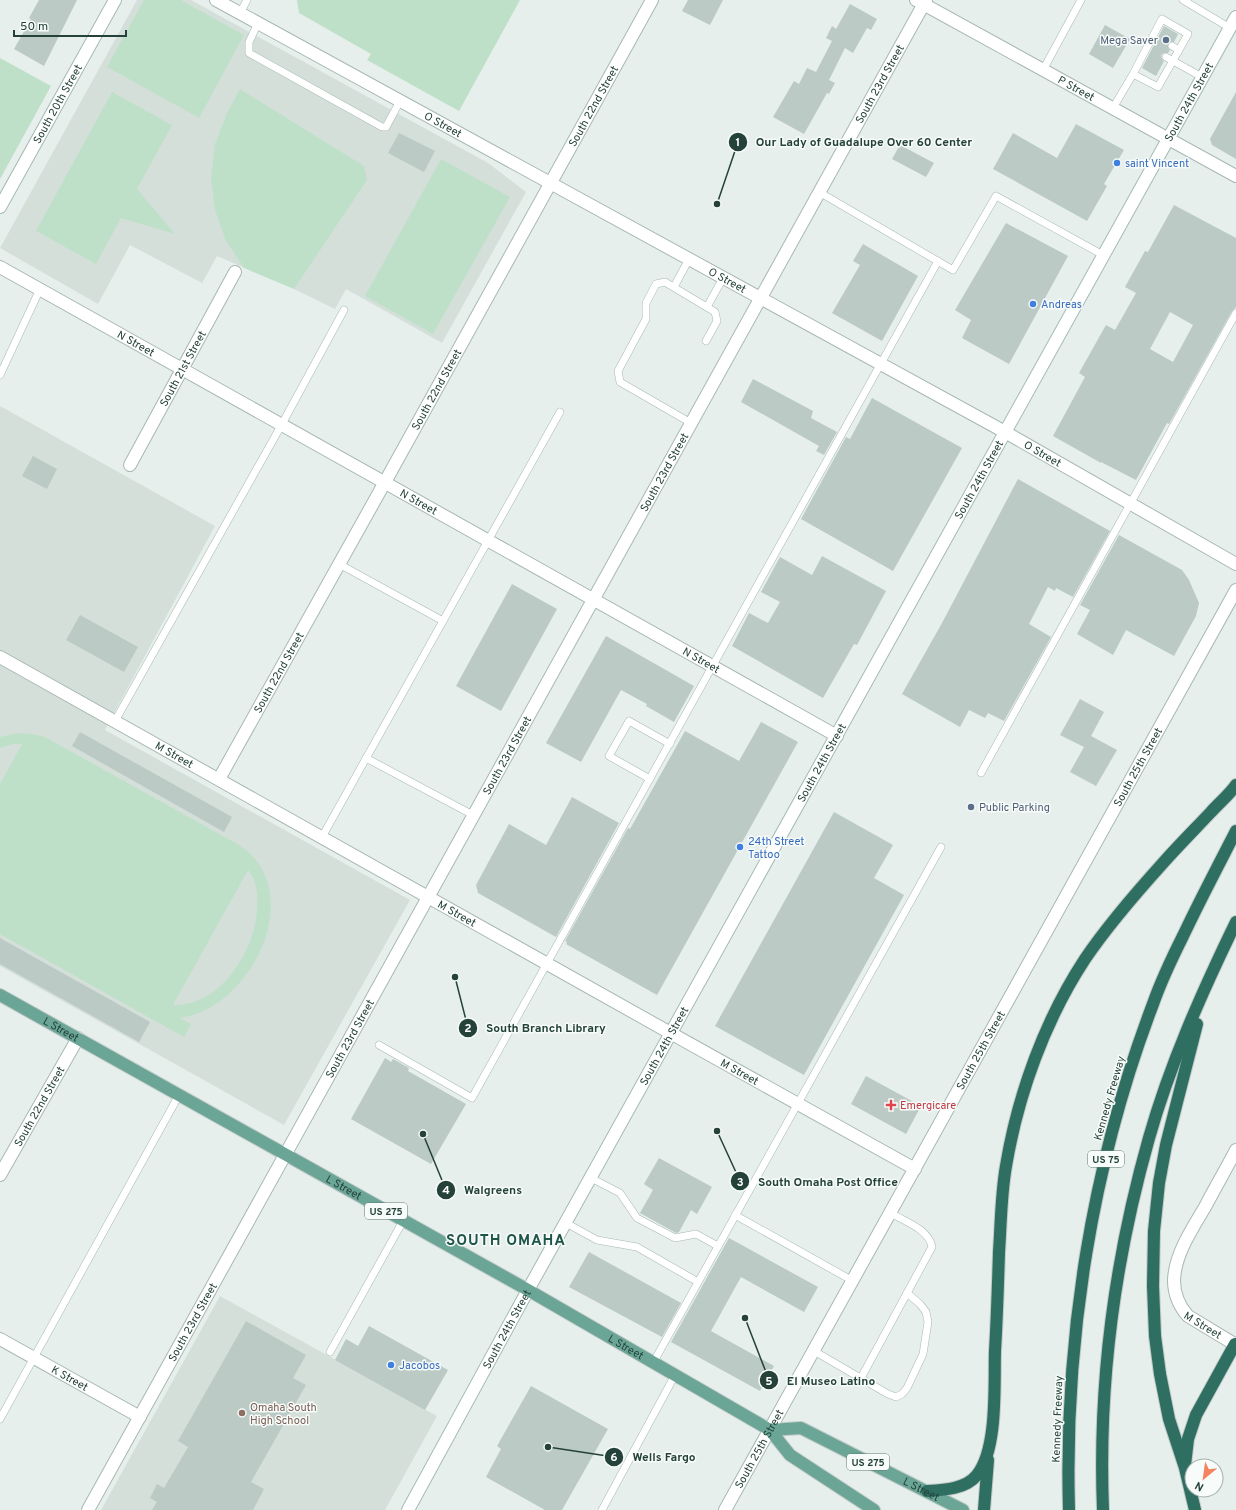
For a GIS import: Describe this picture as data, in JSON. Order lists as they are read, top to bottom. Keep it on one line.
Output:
{"streets":{"highway":["Kennedy Freeway","US 75"],"main road":["L Street","US 275"],"street":["South 23rd Street","P Street","South 24th Street","South 20th Street","South 22nd Street","O Street","N Street","South 21st Street","M Street","South 25th Street","K Street"]},"crossings":[["South 23rd Street","P Street"],["South 23rd Street","O Street"],["South 23rd Street","N Street"],["South 23rd Street","M Street"],["South 23rd Street","L Street"],["South 23rd Street","K Street"],["P Street","South 24th Street"],["South 24th Street","O Street"],["South 24th Street","N Street"],["South 24th Street","M Street"],["South 24th Street","L Street"],["South 22nd Street","O Street"],["South 22nd Street","N Street"],["South 22nd Street","M Street"],["South 22nd Street","L Street"],["N Street","South 21st Street"],["M Street","South 25th Street"],["South 25th Street","L Street"]],"districts":["SOUTH OMAHA"],"places":{"other":["Mega Saver","saint Vincent","Our Lady of Guadalupe Over 60 Center","Andreas","Public Parking","24th Street Tattoo","South Branch Library","South Omaha Post Office","Walgreens","El Museo Latino","Jacobos","Omaha South High School","Wells Fargo"],"health":["Emergicare"]},"scale_bar":"50 m","north":"bottom left"}
